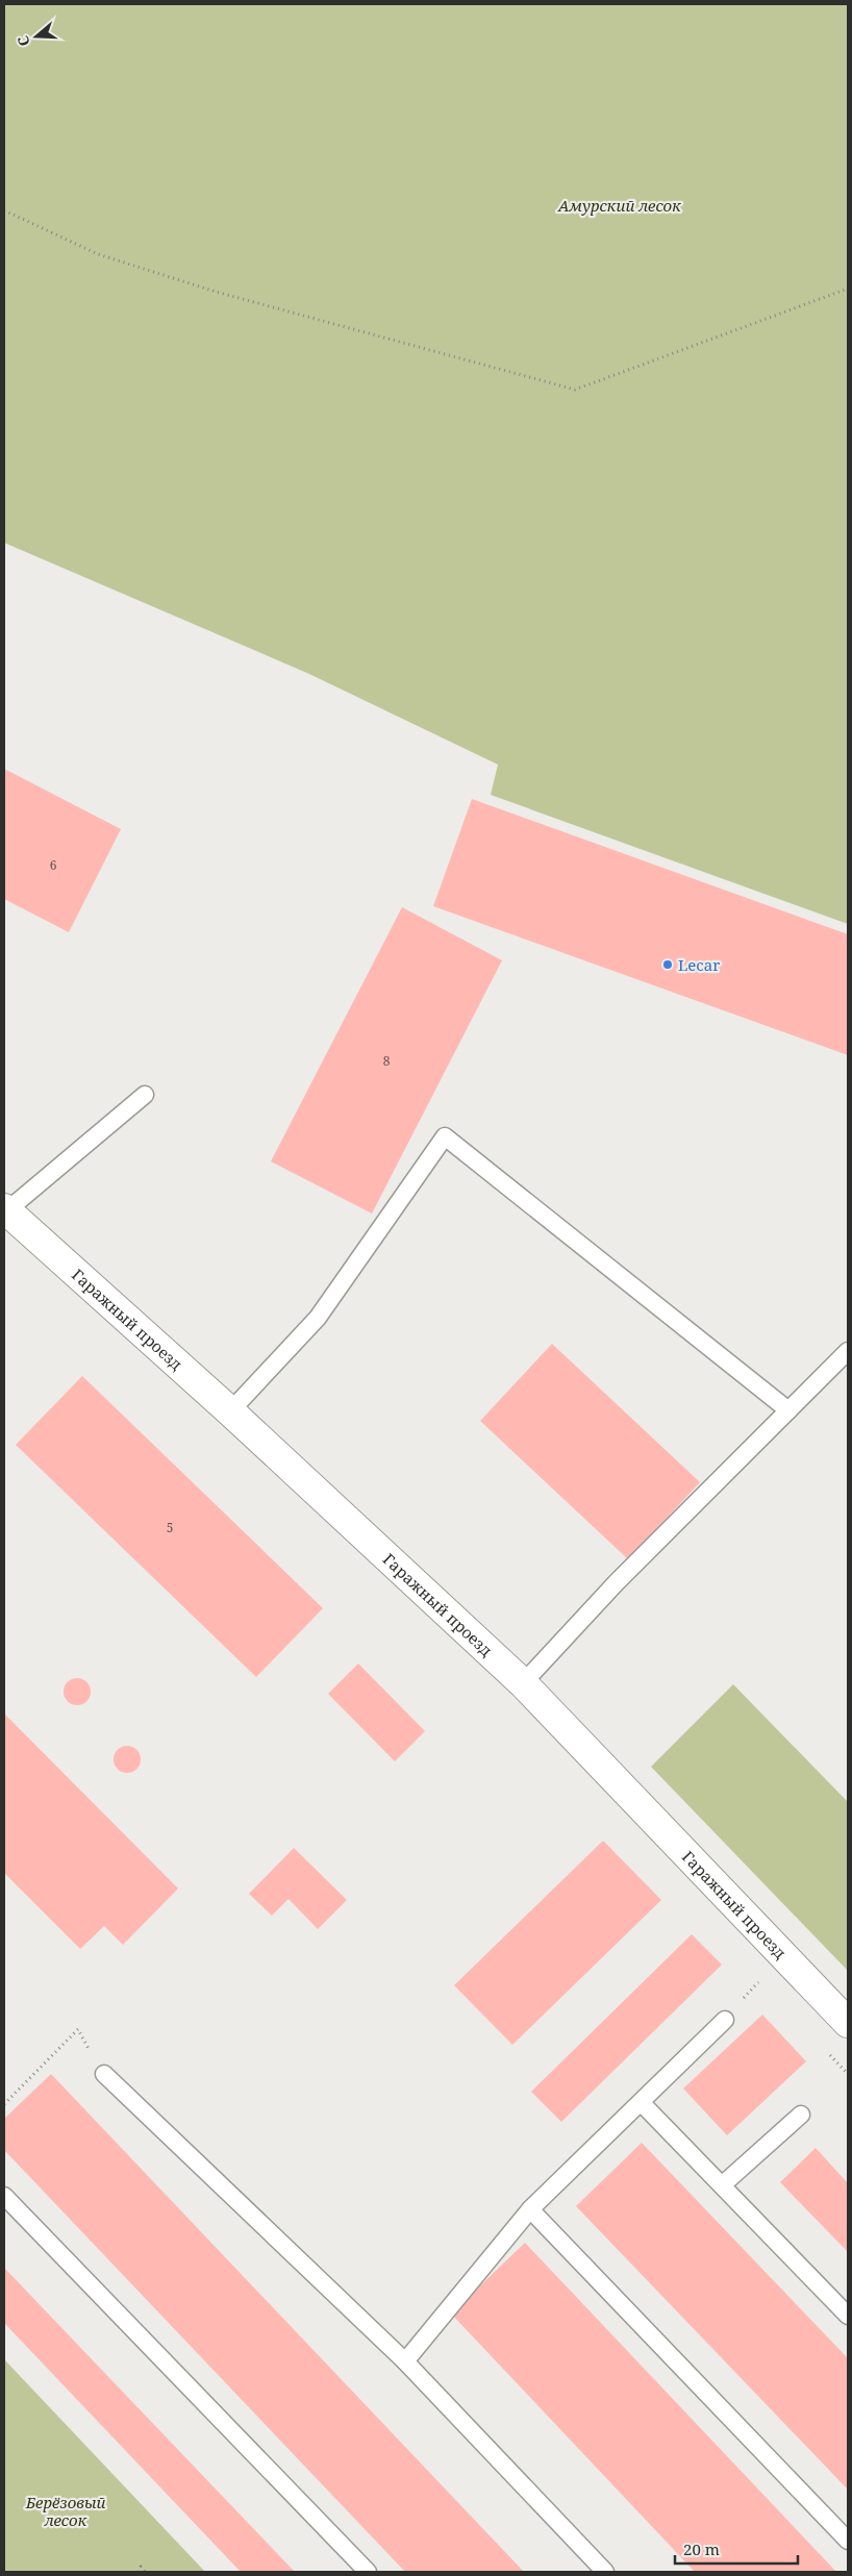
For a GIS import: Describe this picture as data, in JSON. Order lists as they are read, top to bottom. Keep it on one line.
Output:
{"streets":{"street":["Гаражный проезд"]},"parks":["Амурский лесок","Берёзовый лесок"],"places":["Lecar"],"house_numbers":["6","8","5"],"scale_bar":"20 m","north":"left"}
